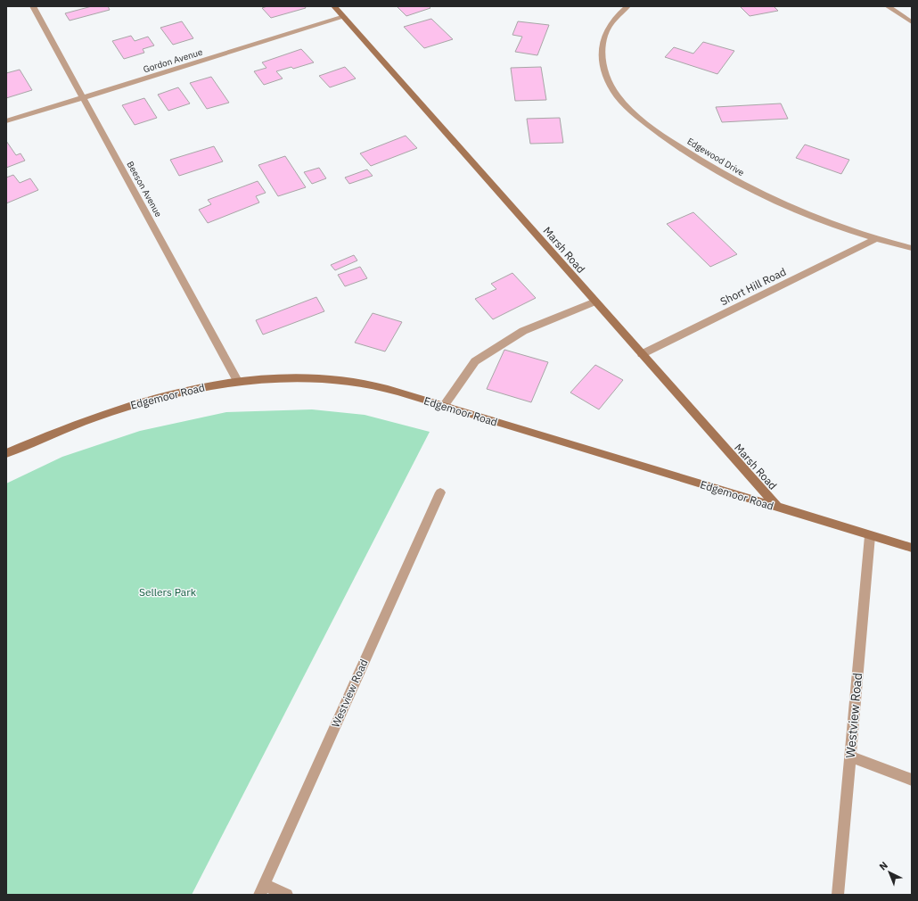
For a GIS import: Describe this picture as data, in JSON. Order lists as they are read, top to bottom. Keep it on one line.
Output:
{"streets":{"main road":["Marsh Road","Edgemoor Road"],"street":["Gordon Avenue","Edgewood Drive","Beeson Avenue","Short Hill Road","Westview Road"]},"crossings":[["Gordon Avenue","Beeson Avenue"],["Gordon Avenue","Marsh Road"],["Edgewood Drive","Short Hill Road"],["Beeson Avenue","Edgemoor Road"],["Marsh Road","Short Hill Road"],["Marsh Road","Edgemoor Road"],["Edgemoor Road","Westview Road"]],"parks":["Sellers Park"],"north":"top left"}
